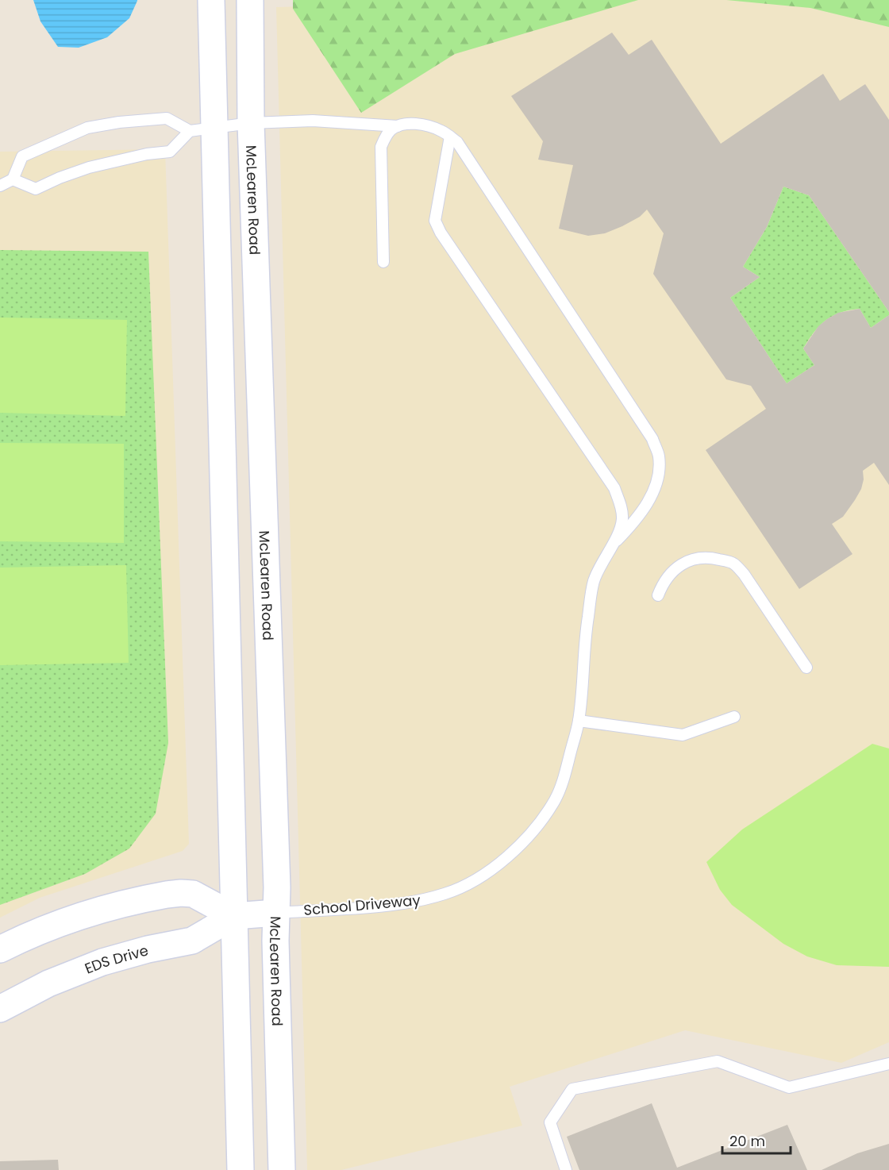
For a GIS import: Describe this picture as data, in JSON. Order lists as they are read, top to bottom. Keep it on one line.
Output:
{"streets":{"main road":["McLearen Road","EDS Drive"],"lane":["School Driveway"]},"crossings":[["McLearen Road","School Driveway"],["McLearen Road","EDS Drive"],["School Driveway","EDS Drive"]],"scale_bar":"20 m"}
